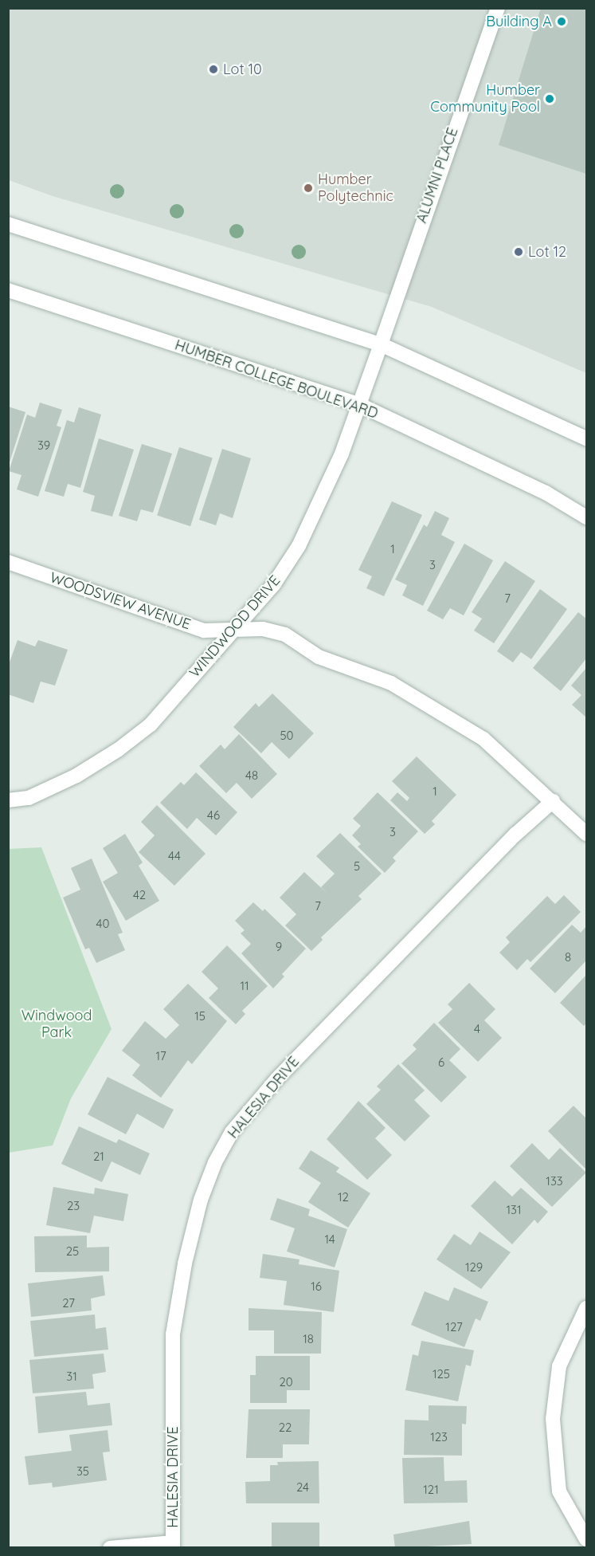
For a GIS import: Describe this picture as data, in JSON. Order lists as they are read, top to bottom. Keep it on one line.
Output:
{"streets":{"street":["ALUMNI PLACE","HUMBER COLLEGE BOULEVARD","WOODSVIEW AVENUE","WINDWOOD DRIVE","HALESIA DRIVE"]},"crossings":[["ALUMNI PLACE","WINDWOOD DRIVE"],["HUMBER COLLEGE BOULEVARD","WINDWOOD DRIVE"],["WOODSVIEW AVENUE","WINDWOOD DRIVE"],["WOODSVIEW AVENUE","HALESIA DRIVE"]],"parks":["Windwood Park"],"places":["Building A","Lot 10","Humber Community Pool","Humber Polytechnic","Lot 12"],"house_numbers":["39","1","3","7","50","48","1","46","3","44","5","42","7","40","9","8","11","15","4","17","6","21","133","12","23","131","14","25","129","16","27","127","18","125","31","20","22","123","35","24","121"]}
